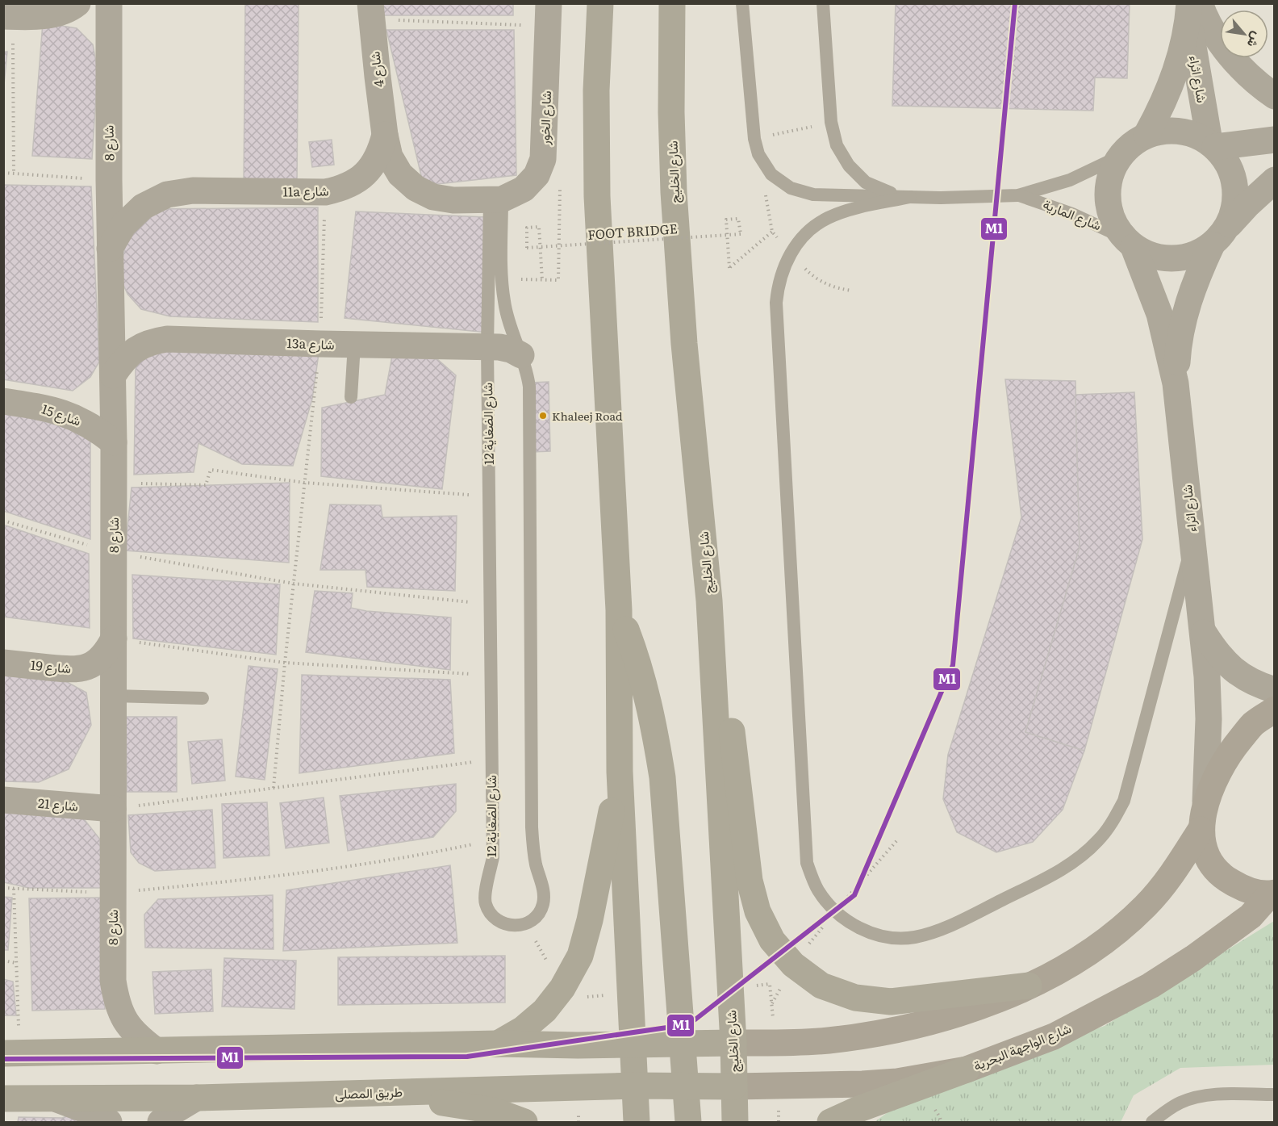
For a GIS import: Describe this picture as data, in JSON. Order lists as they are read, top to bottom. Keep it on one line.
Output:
{"streets":{"main road":["شارع الخليج","شارع الواجهة البحرية","طريق المصلى"],"street":["شارع 4","شارع اثراء","شارع الخور","شارع 8","11a شارع","13a شارع","شارع 15","شارع 19","شارع 21"],"lane":["شارع المارية","12 شارع الضغاية"],"path":["FOOT BRIDGE"]},"crossings":[["شارع 4","11a شارع"],["شارع اثراء","شارع المارية"],["شارع الخور","12 شارع الضغاية"],["شارع 8","11a شارع"],["شارع 8","13a شارع"],["شارع 8","شارع 15"],["شارع 8","شارع 19"],["شارع 8","شارع 21"],["شارع الخليج","شارع الواجهة البحرية"],["شارع الخليج","طريق المصلى"],["13a شارع","12 شارع الضغاية"],["شارع الواجهة البحرية","طريق المصلى"]],"places":["Khaleej Road"],"lines":["transit line M1"],"north":"bottom right"}
